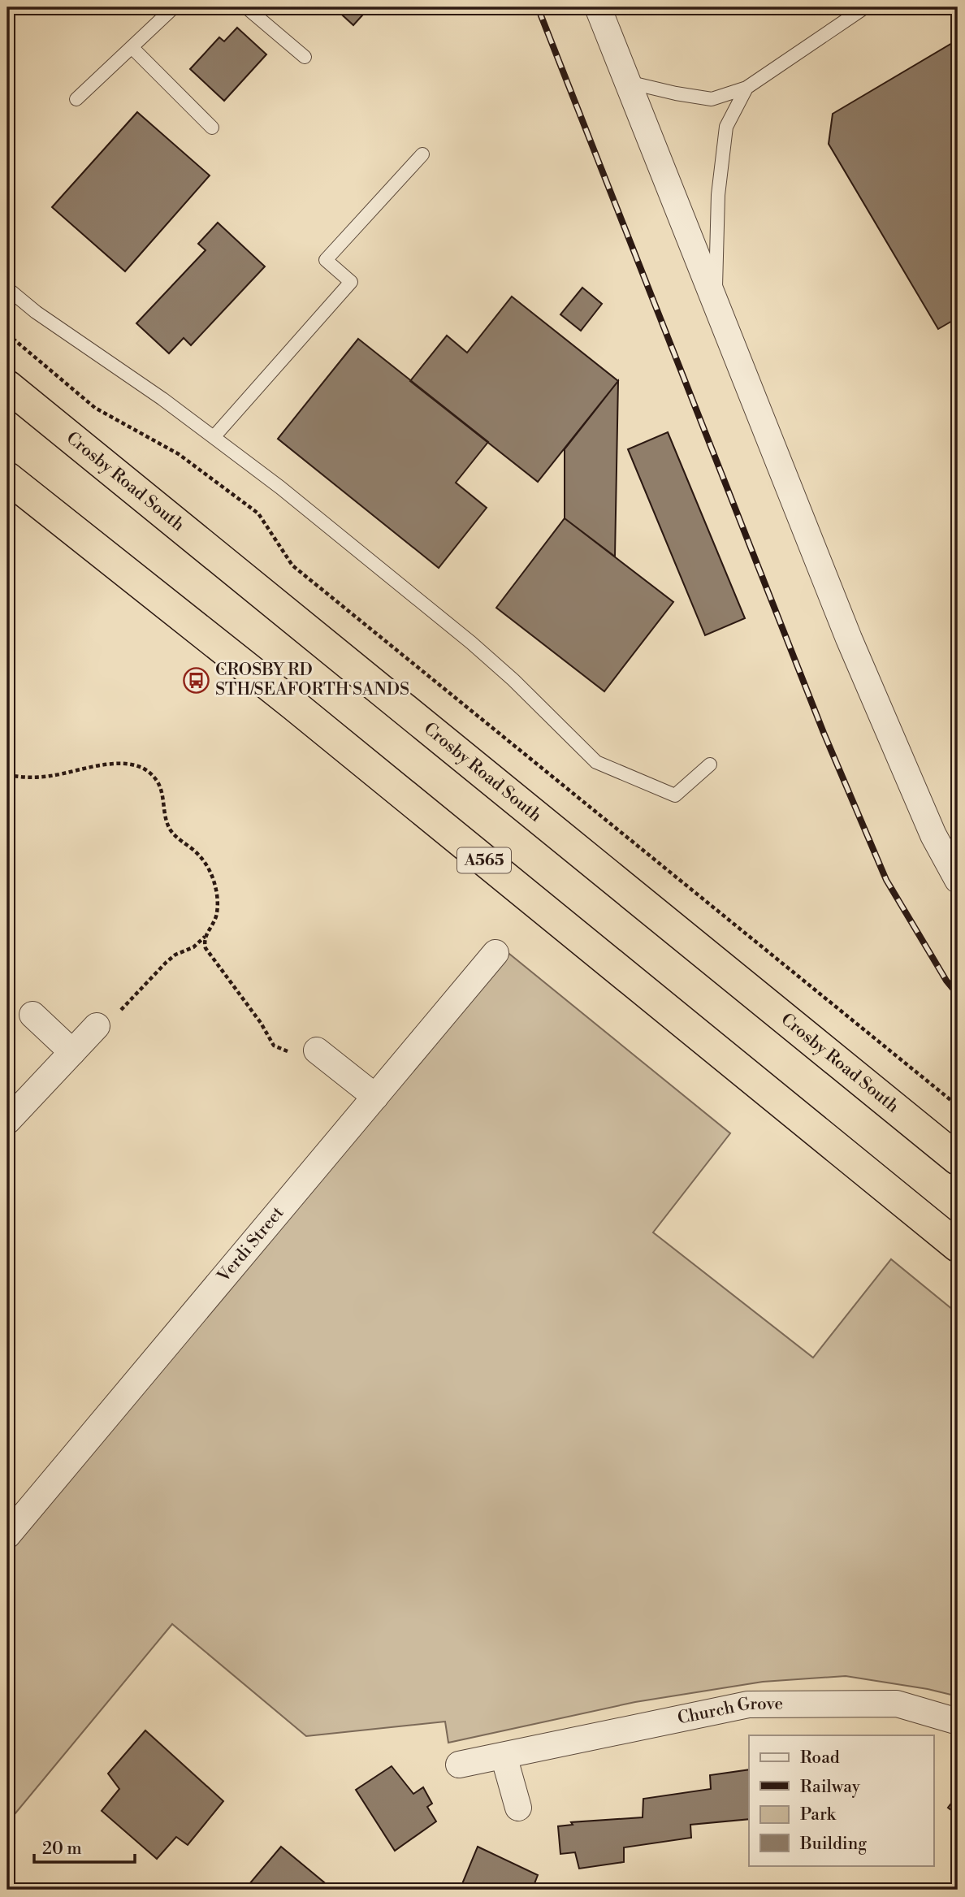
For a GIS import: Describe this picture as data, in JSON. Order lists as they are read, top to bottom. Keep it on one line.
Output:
{"streets":{"highway":["Crosby Road South","A565"],"street":["Verdi Street","Church Grove"]},"places":{"bus stop":["CROSBY RD STH/SEAFORTH SANDS"]},"legend":["Road","Railway","Park","Building"],"scale_bar":"20 m"}
